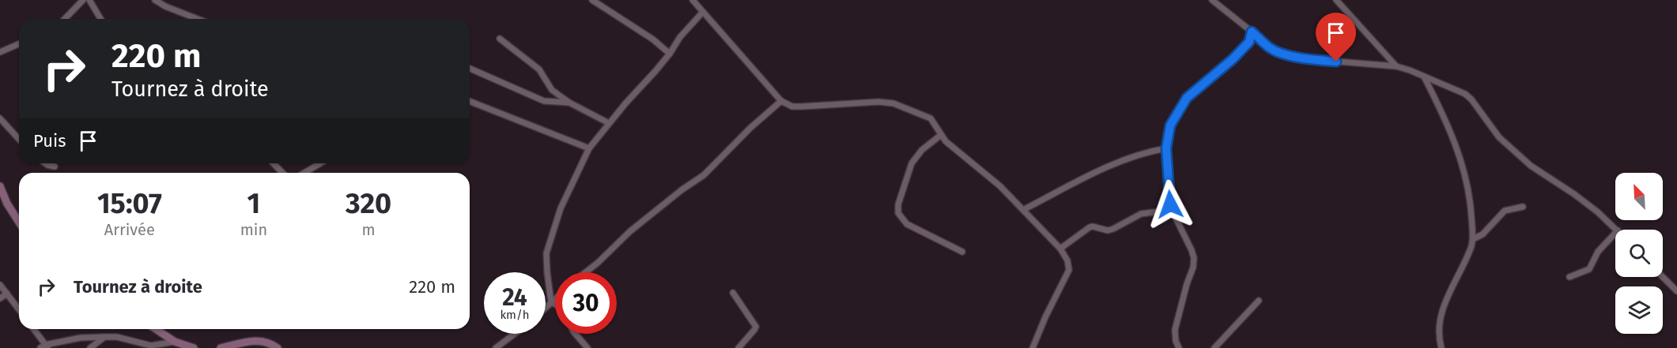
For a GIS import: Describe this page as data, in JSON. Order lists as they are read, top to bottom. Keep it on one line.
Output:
{"north":"top left","page":{"turn":["220 m","Tournez à droite"],"then":"Puis","eta":["15:07","Arrivée","1","min","320","m"],"list":[{"name":"Tournez à droite","value":"220 m"}],"speed":"24 km/h","limit":"30"}}
